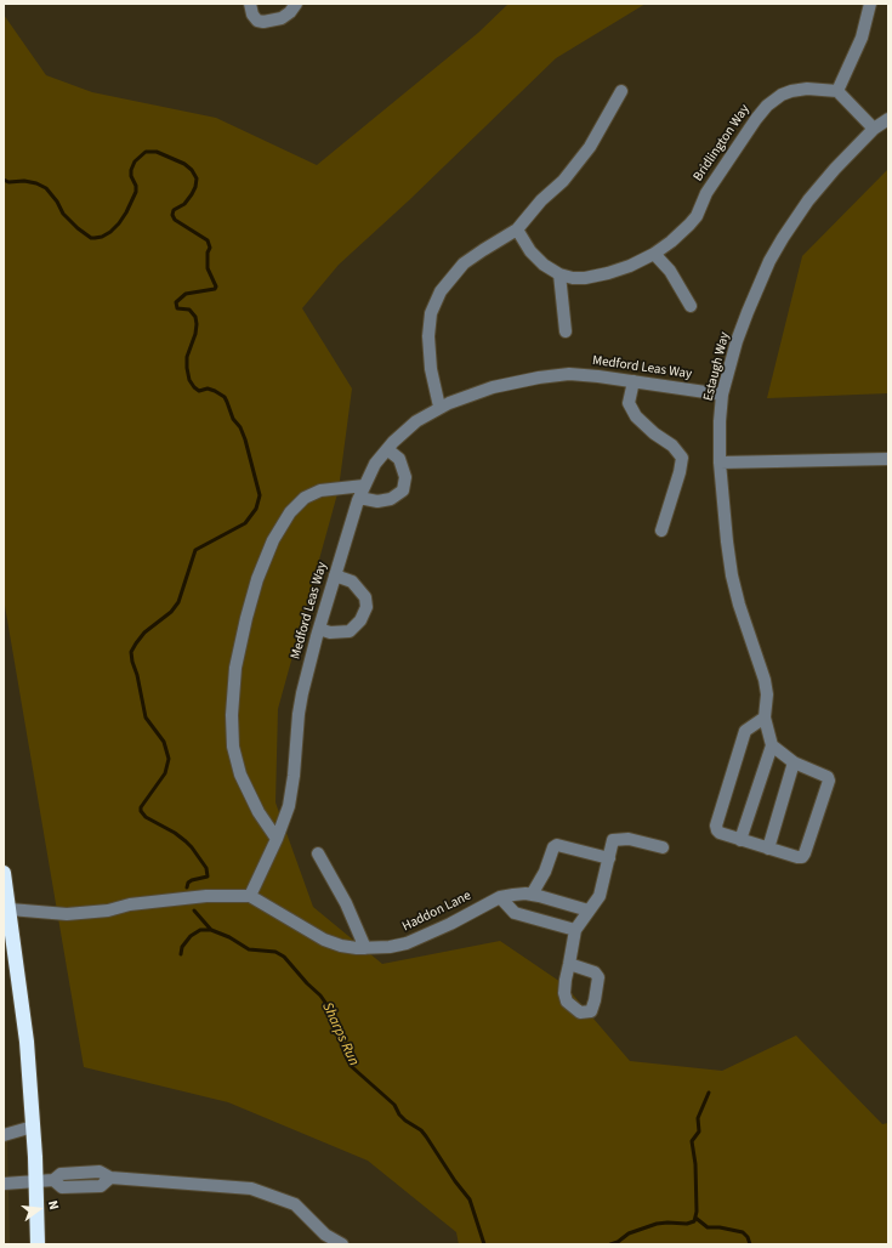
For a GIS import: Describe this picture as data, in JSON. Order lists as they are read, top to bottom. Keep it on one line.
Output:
{"streets":{"street":["Bridlington Way","Estaugh Way","Medford Leas Way","Haddon Lane"]},"crossings":[["Estaugh Way","Medford Leas Way"],["Medford Leas Way","Haddon Lane"]],"water":["Sharps Run"],"north":"right"}
